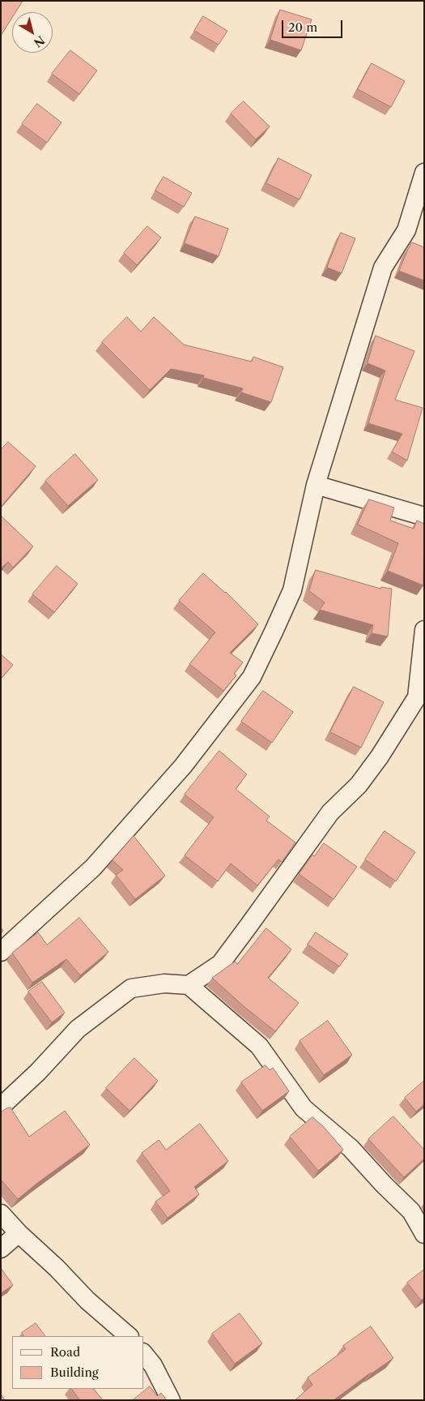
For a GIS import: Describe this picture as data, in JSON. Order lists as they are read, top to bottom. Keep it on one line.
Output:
{"legend":["Road","Building"],"scale_bar":"20 m","north":"bottom right"}
